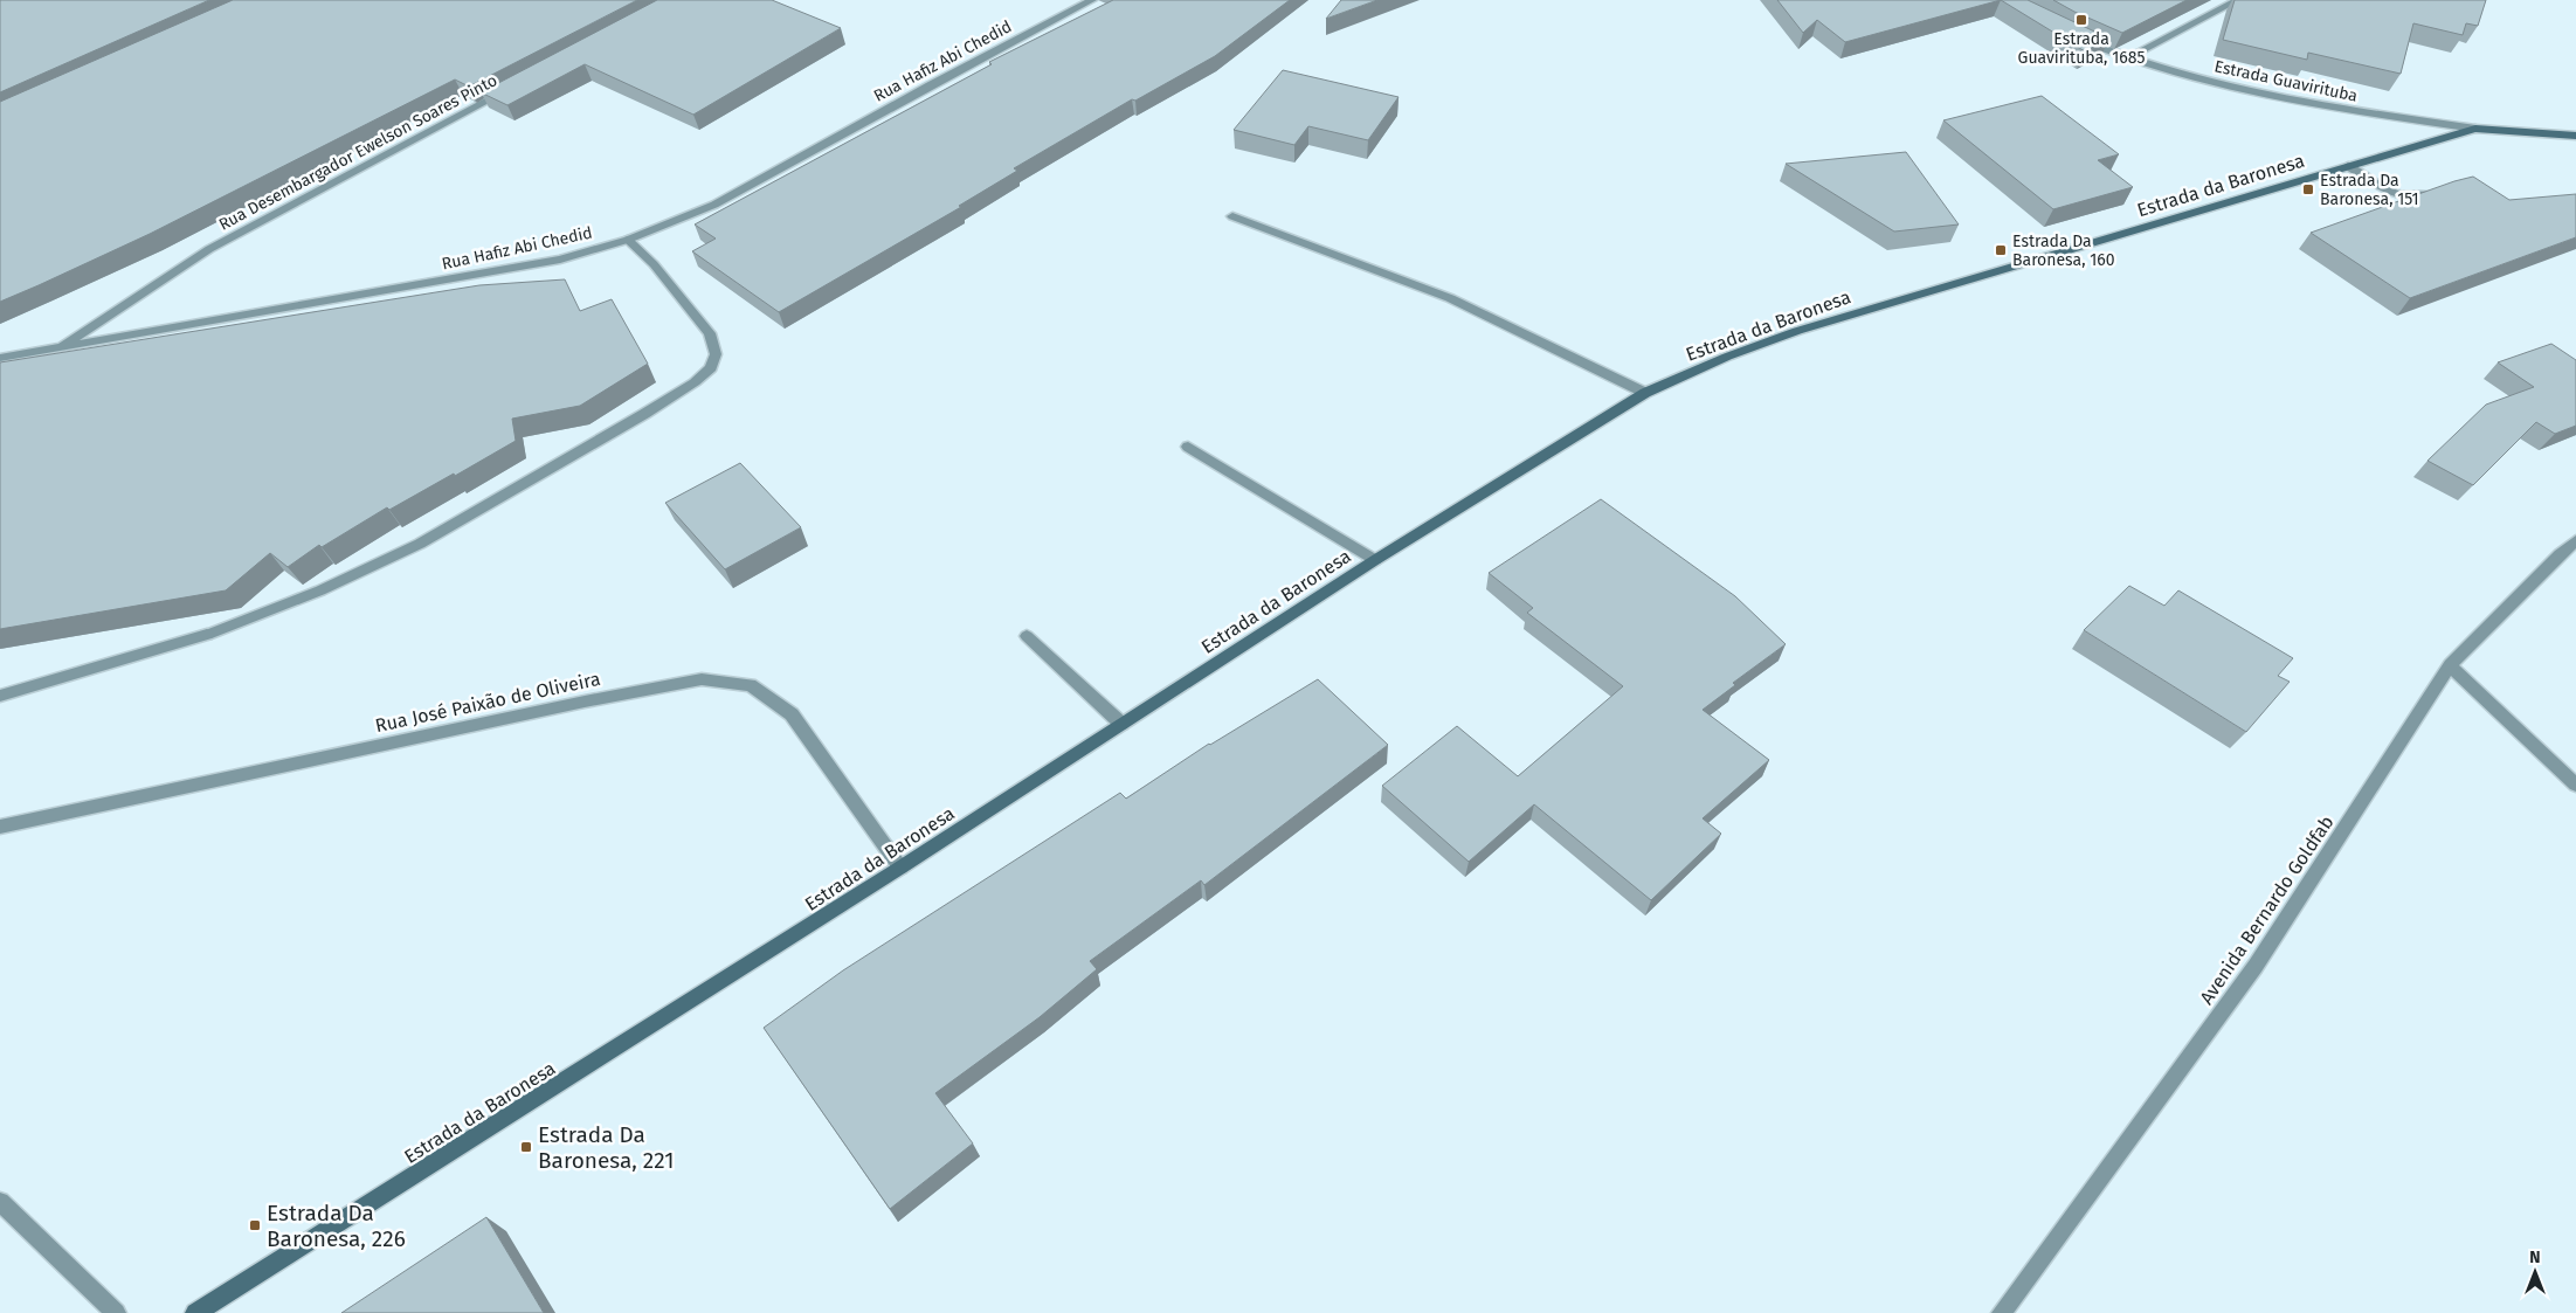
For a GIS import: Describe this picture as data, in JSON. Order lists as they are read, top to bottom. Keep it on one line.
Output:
{"streets":{"main road":["Estrada Guavirituba","Estrada da Baronesa"],"street":["Rua Hafiz Abi Chedid","Rua Desembargador Ewelson Soares Pinto","Rua José Paixão de Oliveira","Avenida Bernardo Goldfab"]},"crossings":[["Rua Hafiz Abi Chedid","Rua Desembargador Ewelson Soares Pinto"],["Estrada Guavirituba","Estrada da Baronesa"],["Estrada da Baronesa","Rua José Paixão de Oliveira"]],"places":{"transit":["Estrada Guavirituba, 1685","Estrada Da Baronesa, 151","Estrada Da Baronesa, 160","Estrada Da Baronesa, 221","Estrada Da Baronesa, 226"]},"north":"top"}
